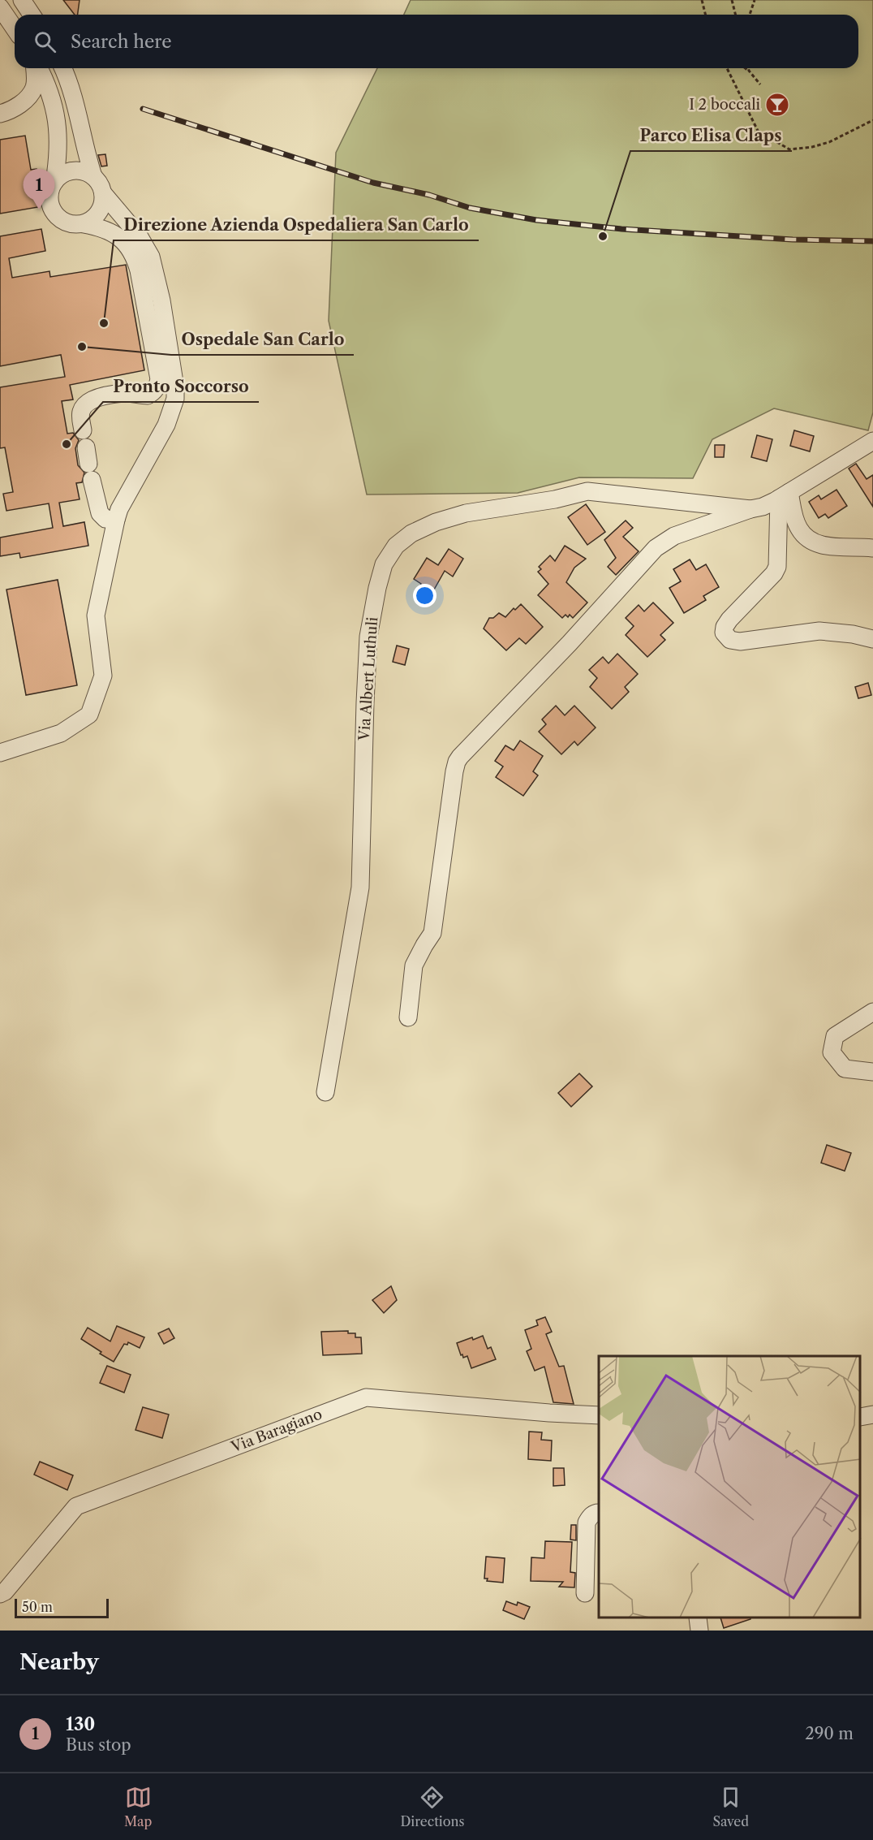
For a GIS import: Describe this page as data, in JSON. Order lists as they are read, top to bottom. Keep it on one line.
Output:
{"streets":{"street":["Via Albert Luthuli","Via Baragiano"]},"places":{"bar":["I 2 boccali"],"other":["Parco Elisa Claps","Direzione Azienda Ospedaliera San Carlo","Ospedale San Carlo","Pronto Soccorso"]},"scale_bar":"50 m","page":{"search":"Search here","pins":"1","scale":"50 m","heading":"Nearby","list":[{"mark":"1","name":"130","note":"Bus stop","value":"290 m"}],"nav":["Map","Directions","Saved"]}}
